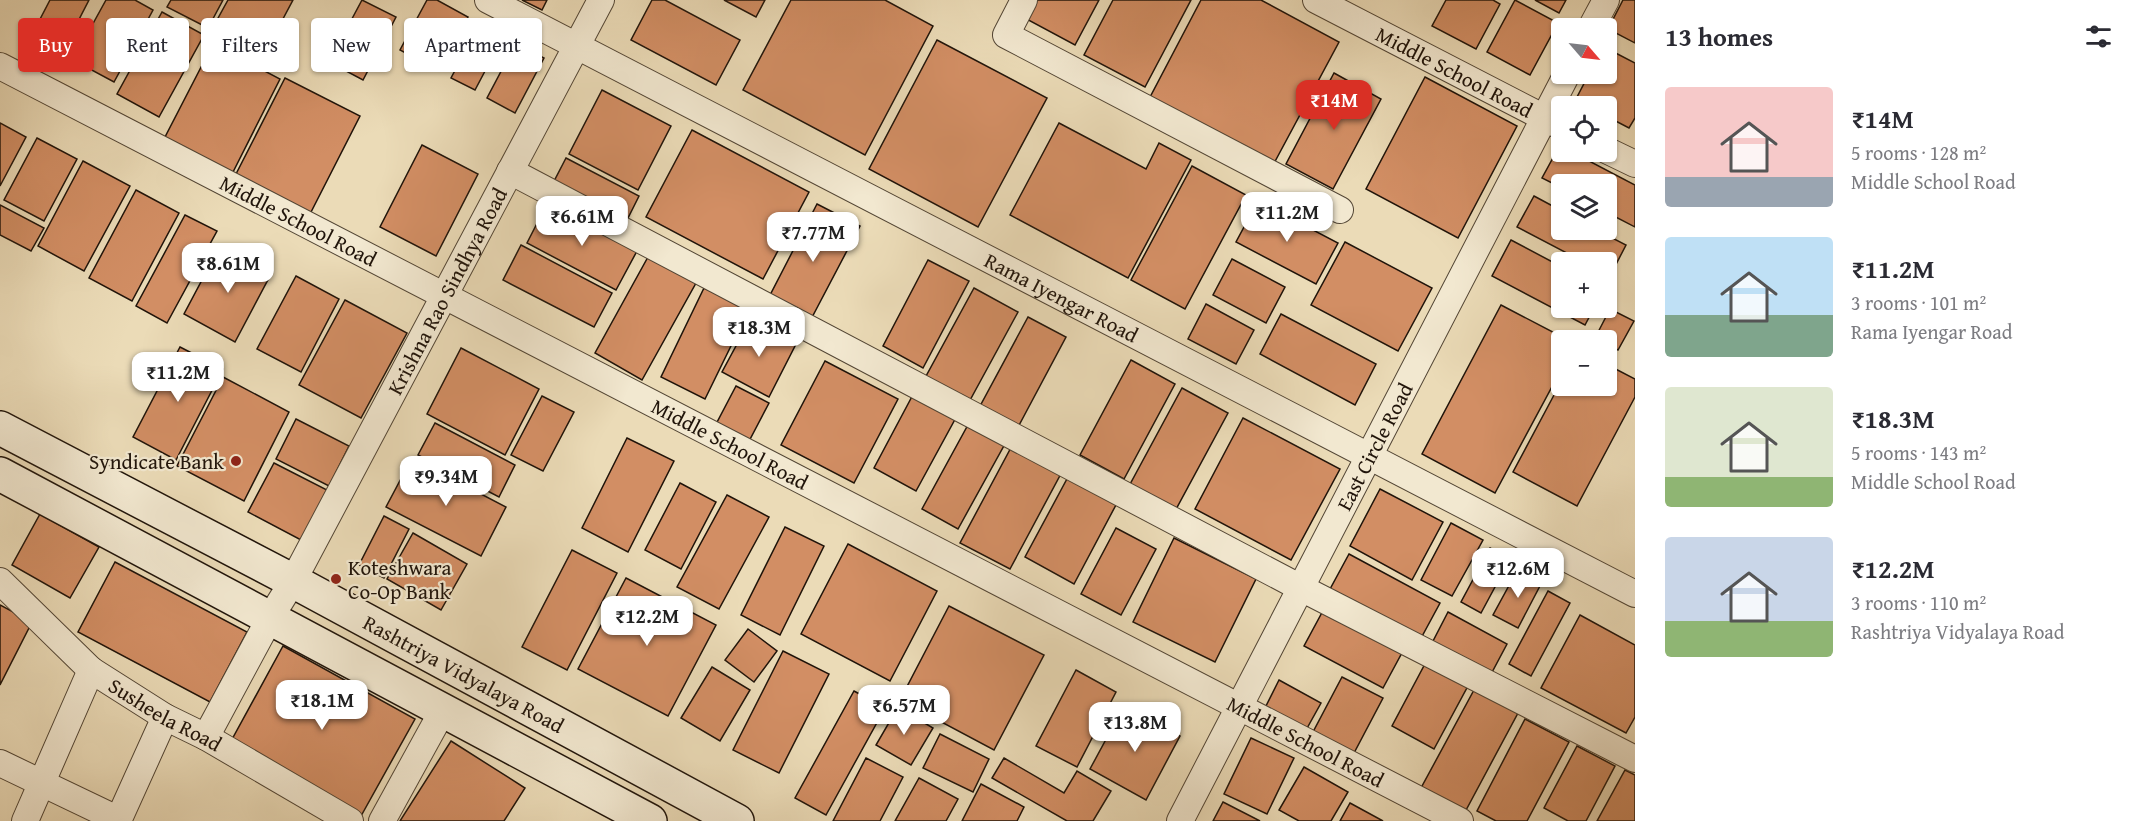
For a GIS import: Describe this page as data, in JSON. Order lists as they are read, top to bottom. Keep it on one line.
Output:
{"streets":{"main road":["Rashtriya Vidyalaya Road"],"street":["Middle School Road","Krishna Rao Sindhya Road","Rama Iyengar Road","East Circle Road","Susheela Road"]},"crossings":[["Middle School Road","Krishna Rao Sindhya Road"],["Middle School Road","East Circle Road"],["Krishna Rao Sindhya Road","Rama Iyengar Road"],["Krishna Rao Sindhya Road","Rashtriya Vidyalaya Road"],["Krishna Rao Sindhya Road","Susheela Road"],["Rama Iyengar Road","East Circle Road"]],"places":["Syndicate Bank","Koteshwara Co-Op Bank"],"north":"bottom right","page":{"heading":"13 homes","map_buttons":["+","−"],"chip":["Buy","Rent","Filters","New","Apartment"],"list":[{"name":"₹14M","note":"5 rooms · 128 m² · Middle School Road"},{"name":"₹11.2M","note":"3 rooms · 101 m² · Rama Iyengar Road"},{"name":"₹18.3M","note":"5 rooms · 143 m² · Middle School Road"},{"name":"₹12.2M","note":"3 rooms · 110 m² · Rashtriya Vidyalaya Road"}],"price":["₹14M","₹11.2M","₹6.61M","₹7.77M","₹8.61M","₹18.3M","₹11.2M","₹9.34M","₹12.6M","₹12.2M","₹18.1M","₹6.57M","₹13.8M"]}}
